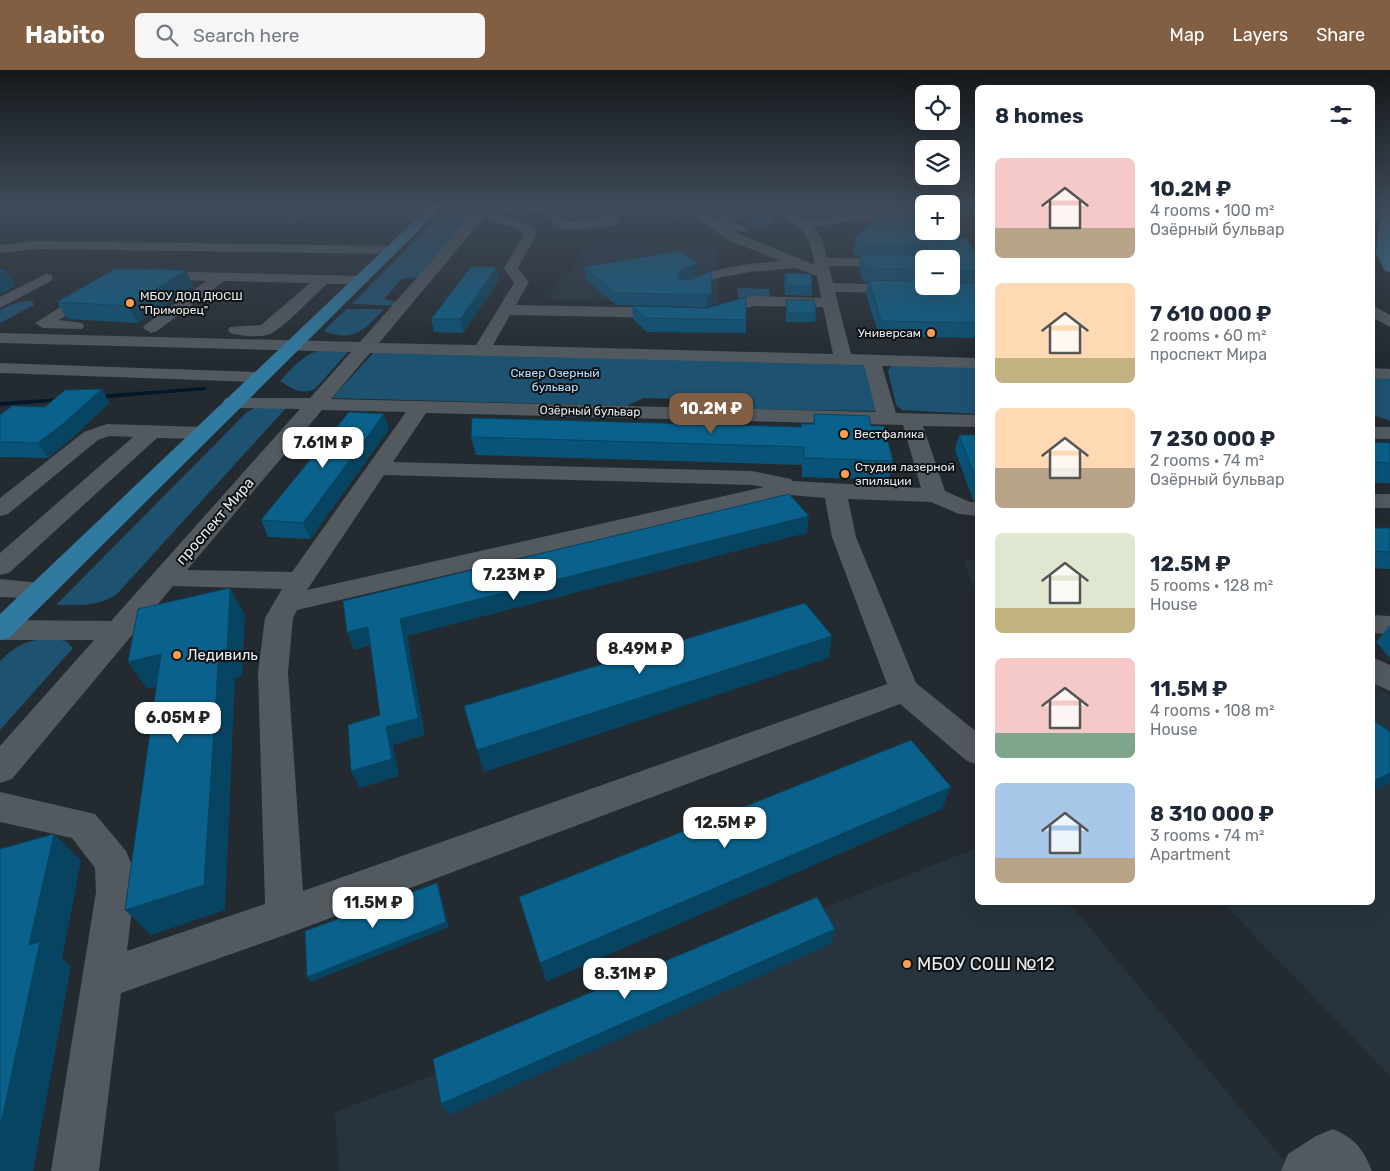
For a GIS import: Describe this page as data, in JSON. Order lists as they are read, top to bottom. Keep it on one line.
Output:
{"streets":{"street":["Озёрный бульвар","проспект Мира"]},"crossings":[["Озёрный бульвар","проспект Мира"]],"parks":["Сквер Озерный бульвар"],"places":["МБОУ ДОД ДЮСШ \"Приморец\"","Универсам","Вестфалика","Студия лазерной эпиляции","Ледивиль","МБОУ СОШ №12"],"page":{"header":"Habito","search":"Search here","nav":["Map","Layers","Share"],"map_buttons":["+","−"],"heading":"8 homes","list":[{"name":"10.2M ₽","note":"4 rooms · 100 m² · Озёрный бульвар"},{"name":"7 610 000 ₽","note":"2 rooms · 60 m² · проспект Мира"},{"name":"7 230 000 ₽","note":"2 rooms · 74 m² · Озёрный бульвар"},{"name":"12.5M ₽","note":"5 rooms · 128 m² · House"},{"name":"11.5M ₽","note":"4 rooms · 108 m² · House"},{"name":"8 310 000 ₽","note":"3 rooms · 74 m² · Apartment"}],"price":["10.2M ₽","7.61M ₽","7.23M ₽","8.49M ₽","6.05M ₽","12.5M ₽","11.5M ₽","8.31M ₽"]}}
